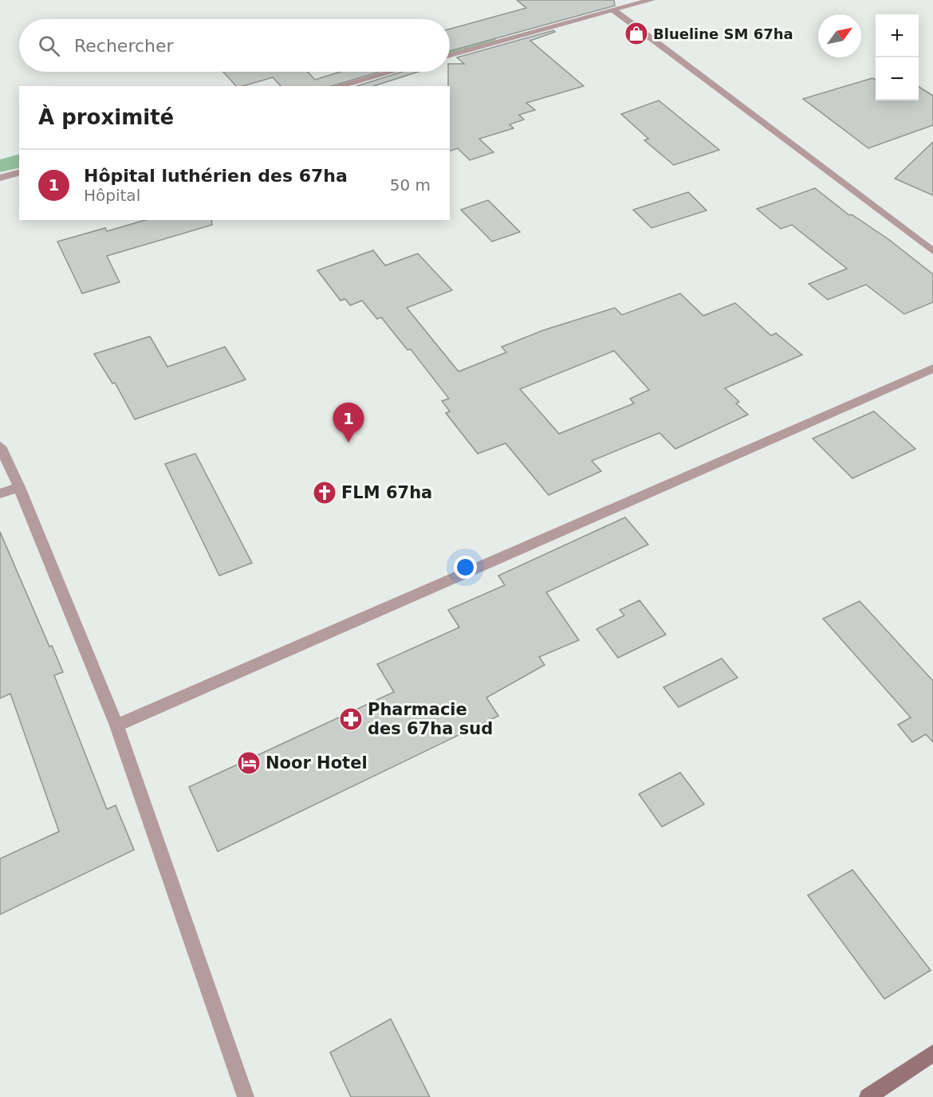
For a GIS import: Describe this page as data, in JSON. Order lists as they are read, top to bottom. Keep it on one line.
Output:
{"places":{"shop":["Blueline SM 67ha"],"church":["FLM 67ha"],"pharmacy":["Pharmacie des 67ha sud"],"hotel":["Noor Hotel"]},"north":"top right","page":{"map_buttons":["+","−"],"search":"Rechercher","heading":"À proximité","list":[{"mark":"1","name":"Hôpital luthérien des 67ha","note":"Hôpital","value":"50 m"}],"pins":"1"}}
